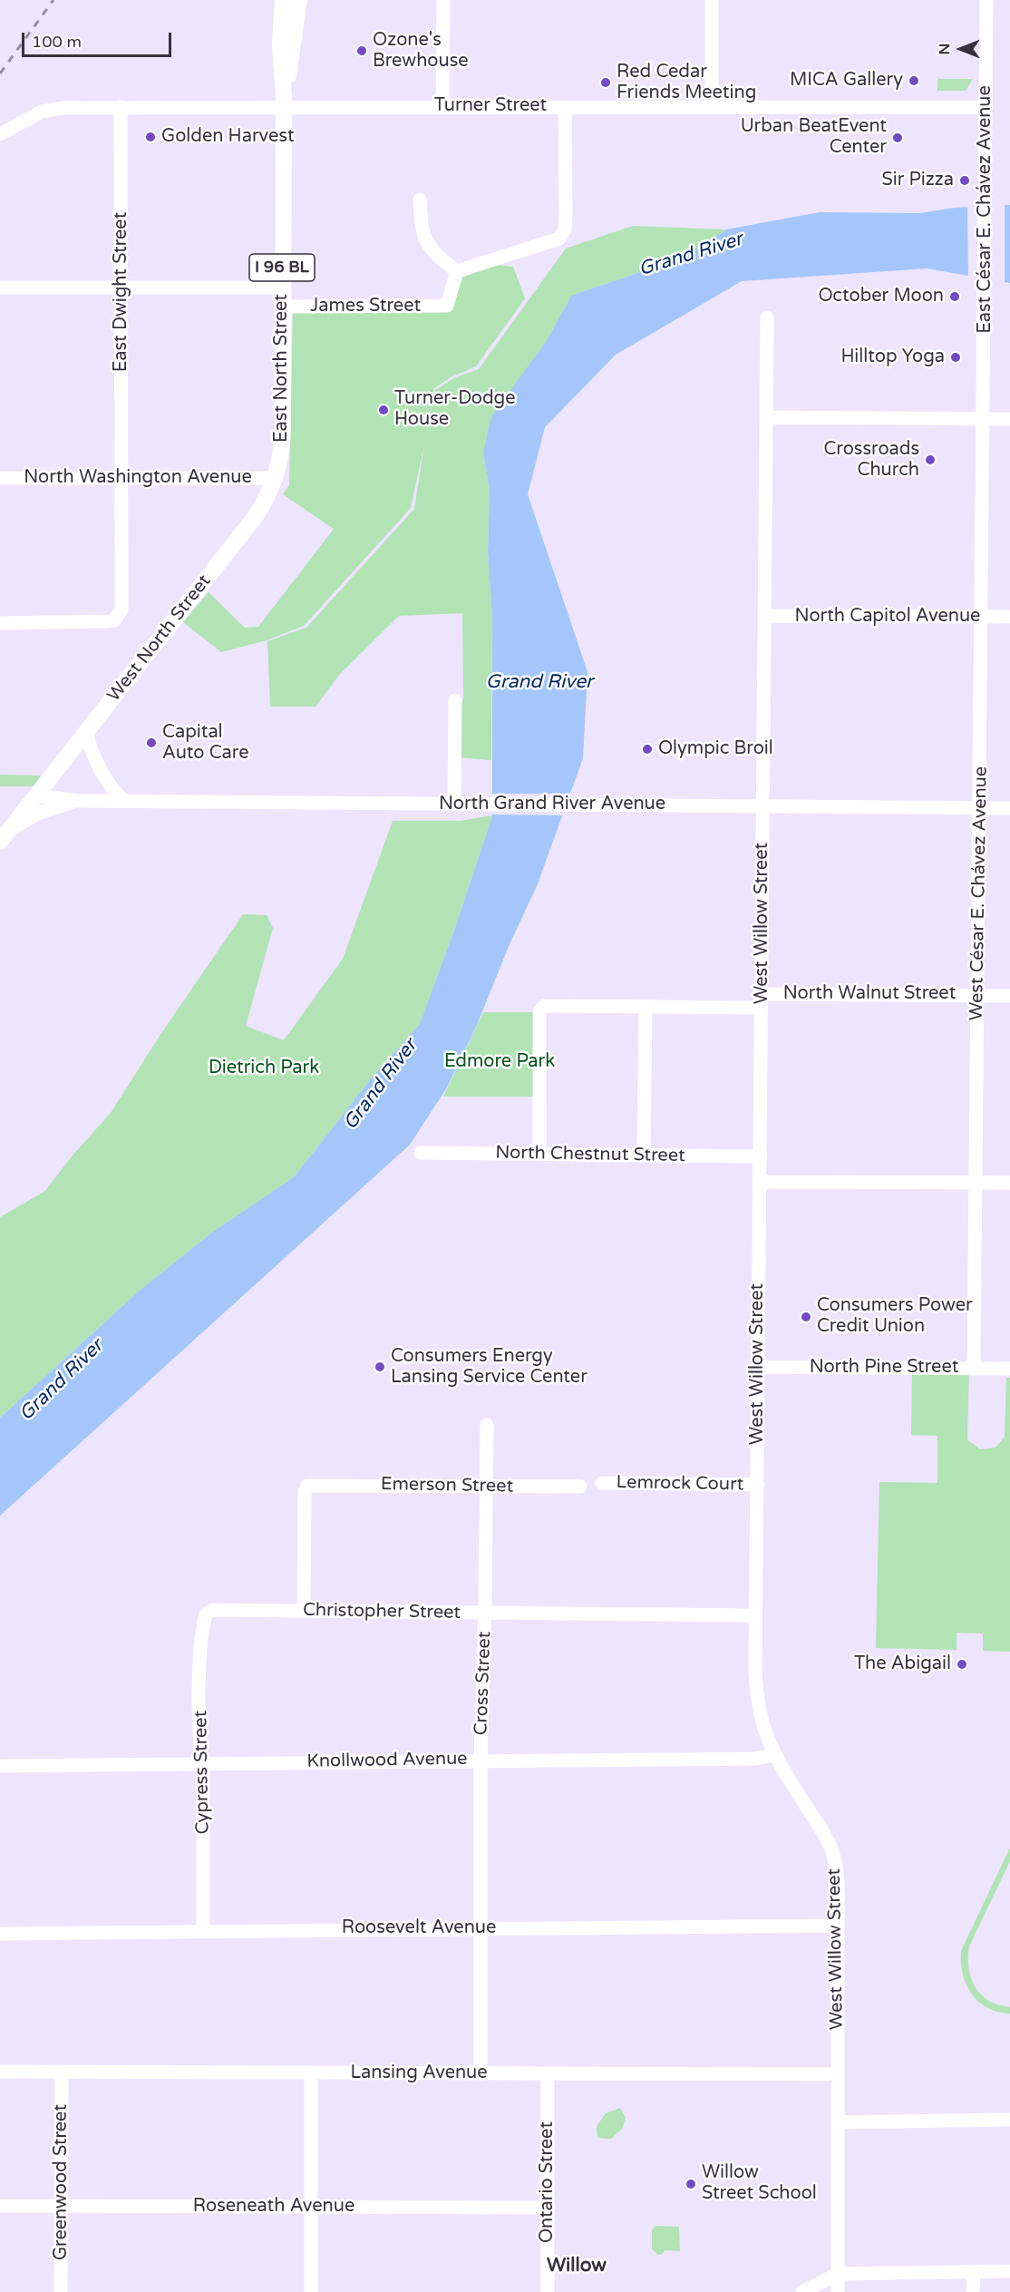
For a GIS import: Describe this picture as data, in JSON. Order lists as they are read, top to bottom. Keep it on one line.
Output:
{"streets":{"main road":["I 96 BL","East North Street","West North Street"],"street":["Turner Street","East César E. Chávez Avenue","East Dwight Street","James Street","North Washington Avenue","North Capitol Avenue","North Grand River Avenue","West César E. Chávez Avenue","West Willow Street","North Walnut Street","North Chestnut Street","North Pine Street","Lemrock Court","Emerson Street","Christopher Street","Cross Street","Knollwood Avenue","Cypress Street","Roosevelt Avenue","Lansing Avenue","Greenwood Street","Ontario Street","Roseneath Avenue"]},"crossings":[["Turner Street","East César E. Chávez Avenue"],["Turner Street","East Dwight Street"],["Turner Street","East North Street"],["East César E. Chávez Avenue","West César E. Chávez Avenue"],["I 96 BL","West North Street"],["I 96 BL","North Grand River Avenue"],["East Dwight Street","North Washington Avenue"],["James Street","East North Street"],["East North Street","North Washington Avenue"],["East North Street","West North Street"],["North Washington Avenue","West North Street"],["North Capitol Avenue","West César E. Chávez Avenue"],["North Capitol Avenue","West Willow Street"],["West North Street","North Grand River Avenue"],["North Grand River Avenue","West César E. Chávez Avenue"],["North Grand River Avenue","West Willow Street"],["West César E. Chávez Avenue","North Walnut Street"],["West César E. Chávez Avenue","North Pine Street"],["West Willow Street","North Walnut Street"],["West Willow Street","North Chestnut Street"],["West Willow Street","North Pine Street"],["West Willow Street","Lemrock Court"],["West Willow Street","Christopher Street"],["West Willow Street","Knollwood Avenue"],["West Willow Street","Roosevelt Avenue"],["West Willow Street","Lansing Avenue"],["North Walnut Street","North Chestnut Street"],["Emerson Street","Christopher Street"],["Emerson Street","Cross Street"],["Christopher Street","Cross Street"],["Christopher Street","Cypress Street"],["Cross Street","Knollwood Avenue"],["Cross Street","Roosevelt Avenue"],["Cross Street","Lansing Avenue"],["Knollwood Avenue","Cypress Street"],["Cypress Street","Roosevelt Avenue"],["Lansing Avenue","Greenwood Street"],["Lansing Avenue","Ontario Street"],["Greenwood Street","Roseneath Avenue"],["Ontario Street","Roseneath Avenue"]],"districts":["Willow"],"water":["Grand River"],"parks":["Edmore Park","Dietrich Park"],"places":["Ozone's Brewhouse","MICA Gallery","Red Cedar Friends Meeting","Golden Harvest","Urban BeatEvent Center","Sir Pizza","October Moon","Hilltop Yoga","Turner-Dodge House","Crossroads Church","Capital Auto Care","Olympic Broil","Consumers Power Credit Union","Consumers Energy Lansing Service Center","The Abigail","Willow Street School"],"scale_bar":"100 m","north":"left"}
